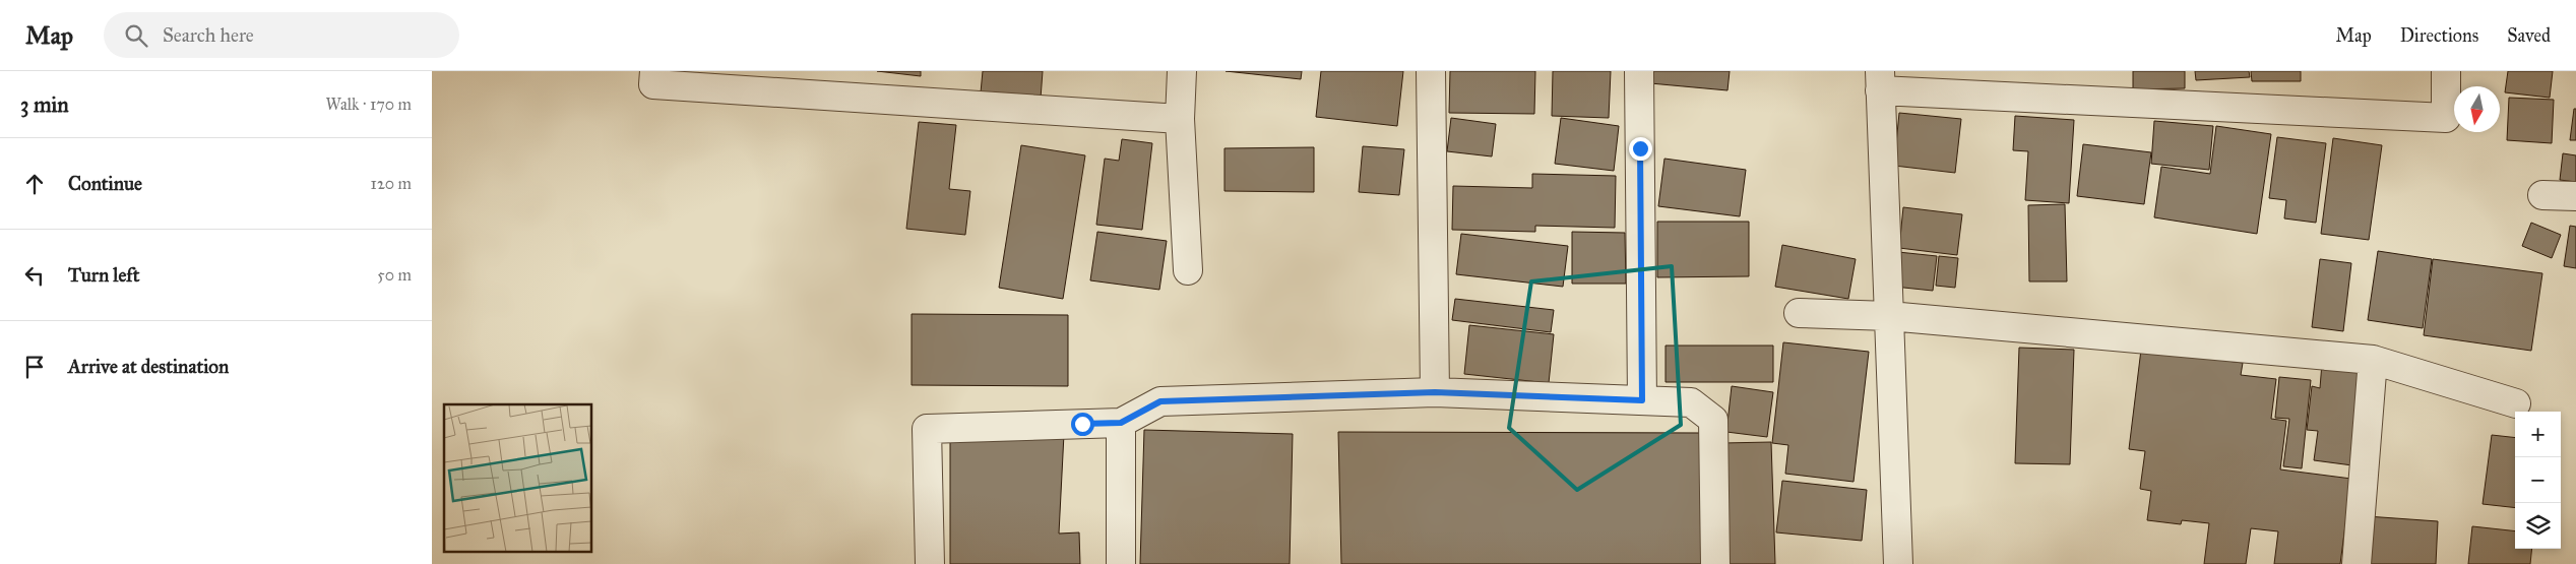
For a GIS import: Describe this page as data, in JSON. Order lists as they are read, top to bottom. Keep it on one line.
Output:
{"north":"bottom","page":{"header":"Map","search":"Search here","nav":["Map","Directions","Saved"],"heading":["3 min","Walk · 170 m"],"list":[["Continue","120 m"],["Turn left","50 m"],"Arrive at destination"],"map_buttons":["+","−"]}}
